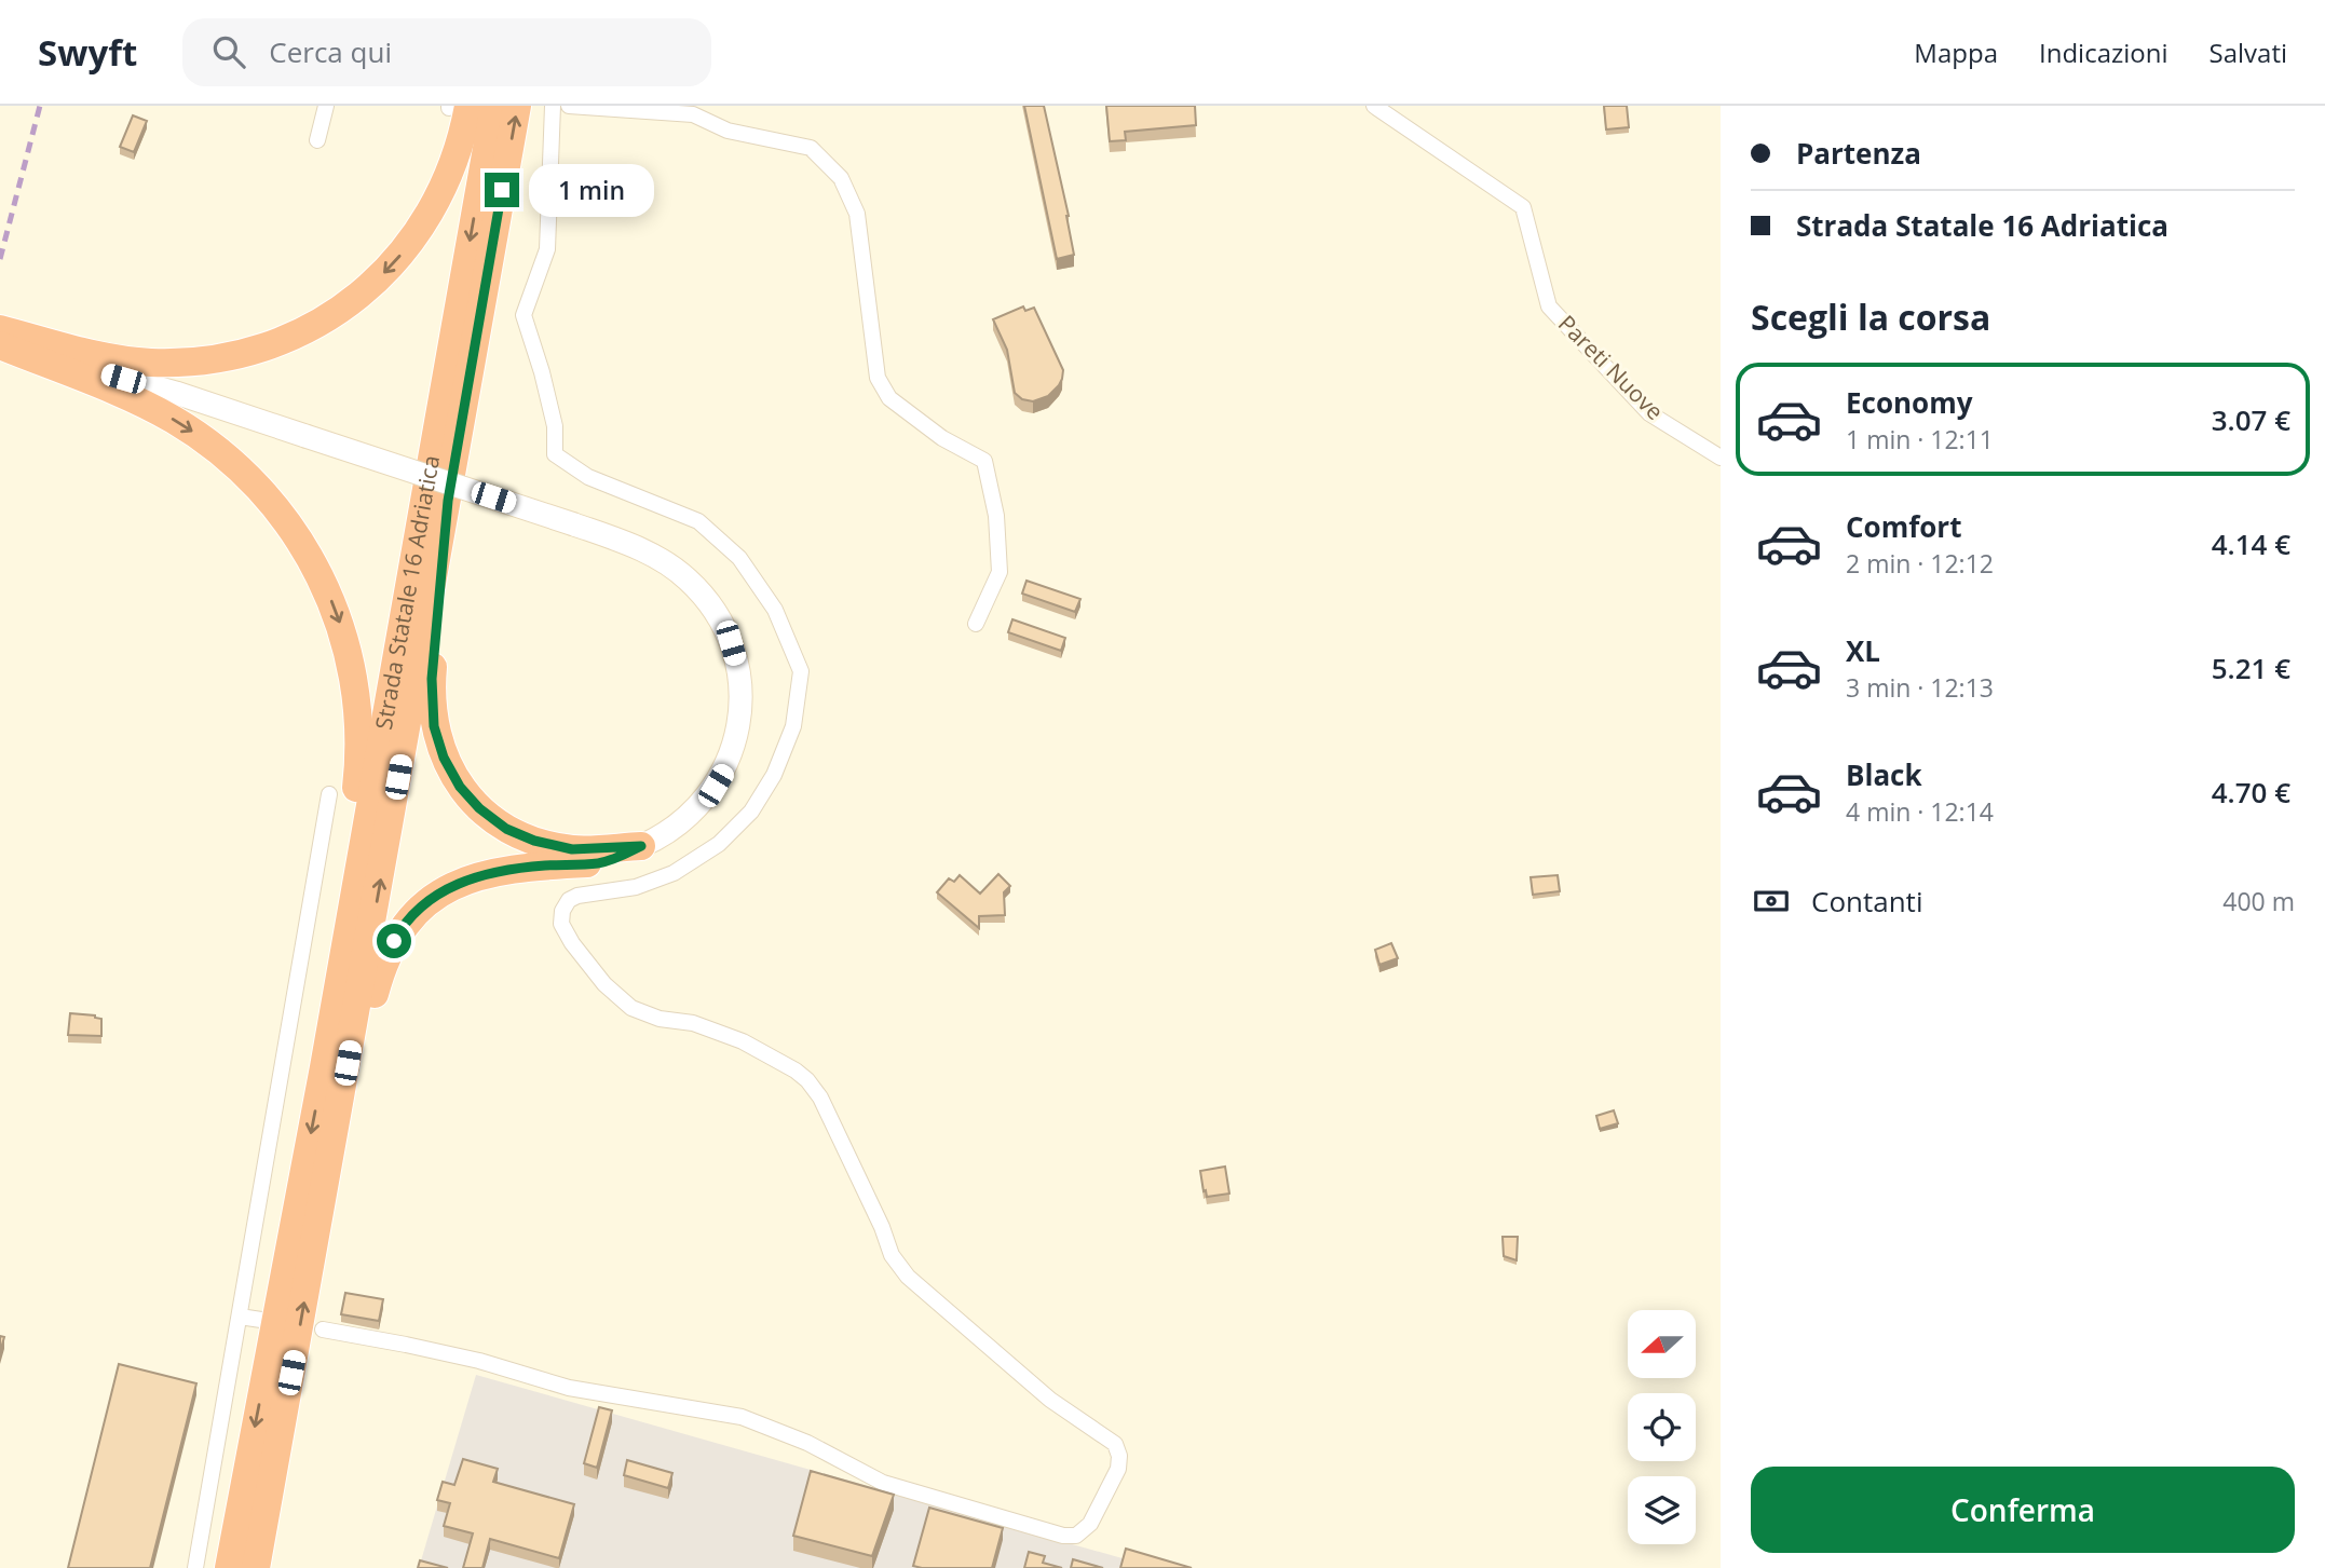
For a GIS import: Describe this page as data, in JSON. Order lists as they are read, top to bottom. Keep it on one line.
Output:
{"streets":{"highway":["Strada Statale 16 Adriatica"],"street":["Pareti Nuove"]},"north":"left","page":{"header":"Swyft","search":"Cerca qui","nav":["Mappa","Indicazioni","Salvati"],"banner":["Partenza","Strada Statale 16 Adriatica"],"bubble":"1 min","heading":"Scegli la corsa","list":[{"name":"Economy","note":"1 min · 12:11","value":"3.07 €"},{"name":"Comfort","note":"2 min · 12:12","value":"4.14 €"},{"name":"XL","note":"3 min · 12:13","value":"5.21 €"},{"name":"Black","note":"4 min · 12:14","value":"4.70 €"}],"pay":["Contanti","400 m"],"buttons":"Conferma"}}
